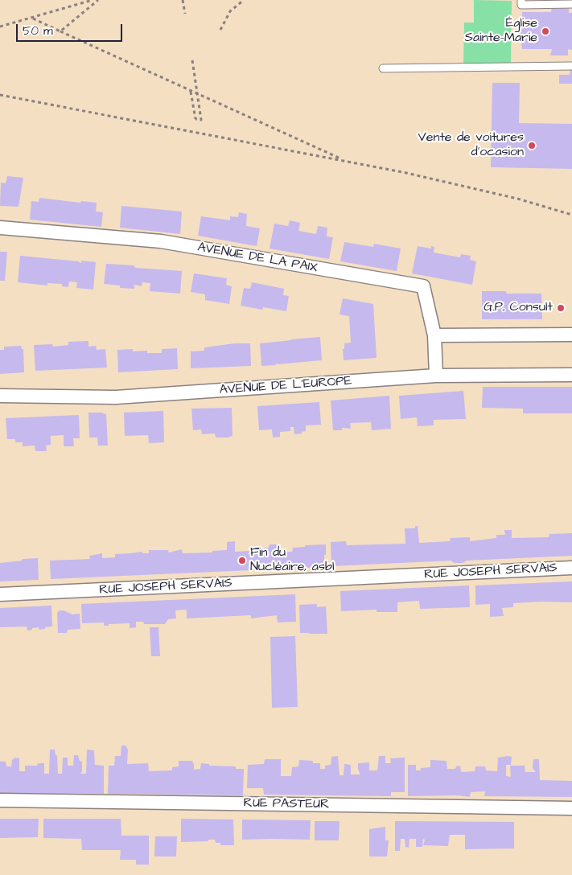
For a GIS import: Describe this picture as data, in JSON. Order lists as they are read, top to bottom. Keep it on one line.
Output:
{"streets":{"street":["AVENUE DE LA PAIX","AVENUE DE L'EUROPE","RUE JOSEPH SERVAIS","RUE PASTEUR"]},"crossings":[["AVENUE DE LA PAIX","AVENUE DE L'EUROPE"]],"places":["Église Sainte-Marie","Vente de voitures d'ocasion","G.P. Consult","Fin du Nucléaire, asbl"],"scale_bar":"50 m"}
